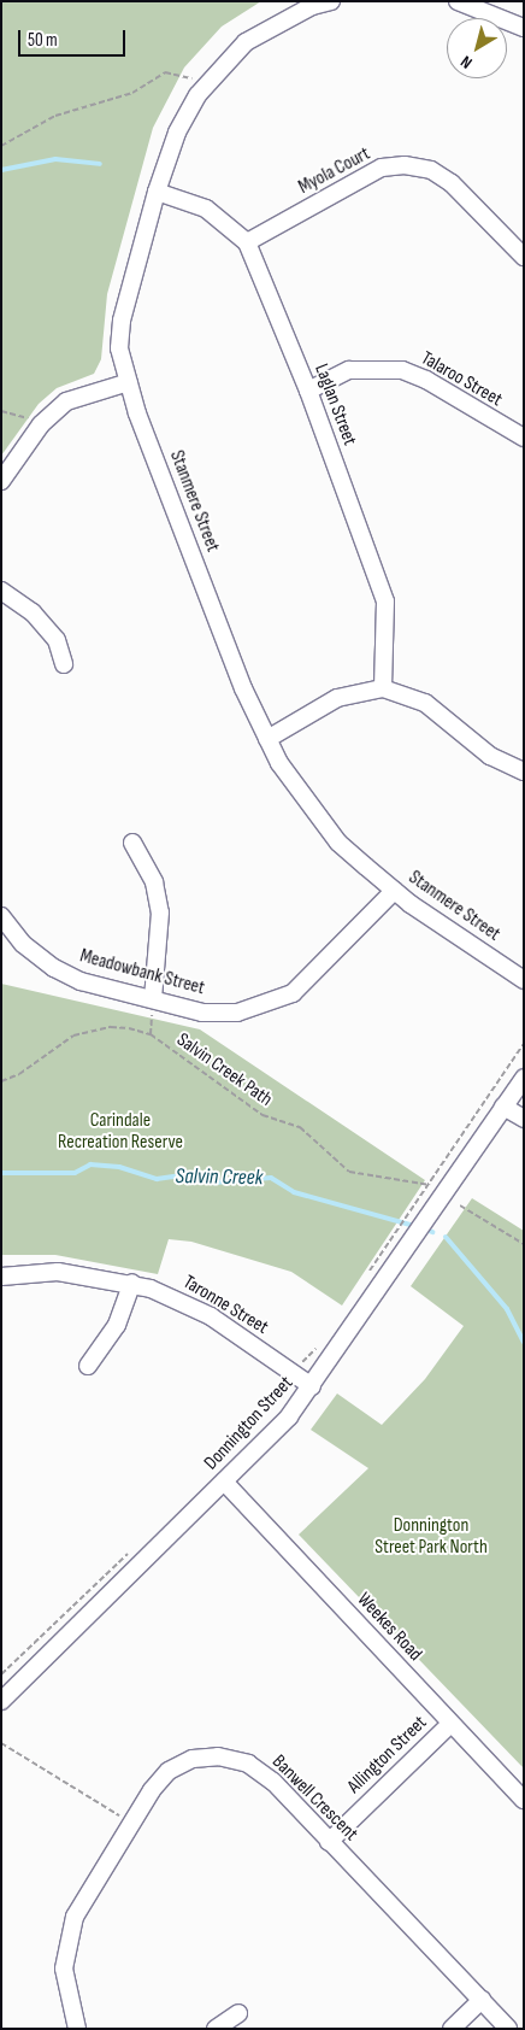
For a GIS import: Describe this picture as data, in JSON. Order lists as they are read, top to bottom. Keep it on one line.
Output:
{"streets":{"street":["Myola Court","Talaroo Street","Laglan Street","Stanmere Street","Meadowbank Street","Taronne Street","Donnington Street","Weekes Road","Allington Street","Banwell Crescent"],"path":["Salvin Creek Path"]},"crossings":[["Myola Court","Laglan Street"],["Talaroo Street","Laglan Street"],["Laglan Street","Stanmere Street"],["Stanmere Street","Meadowbank Street"],["Taronne Street","Donnington Street"],["Donnington Street","Weekes Road"],["Weekes Road","Allington Street"],["Allington Street","Banwell Crescent"]],"water":["Salvin Creek"],"parks":["Carindale Recreation Reserve","Donnington Street Park North"],"scale_bar":"50 m","north":"bottom left"}
